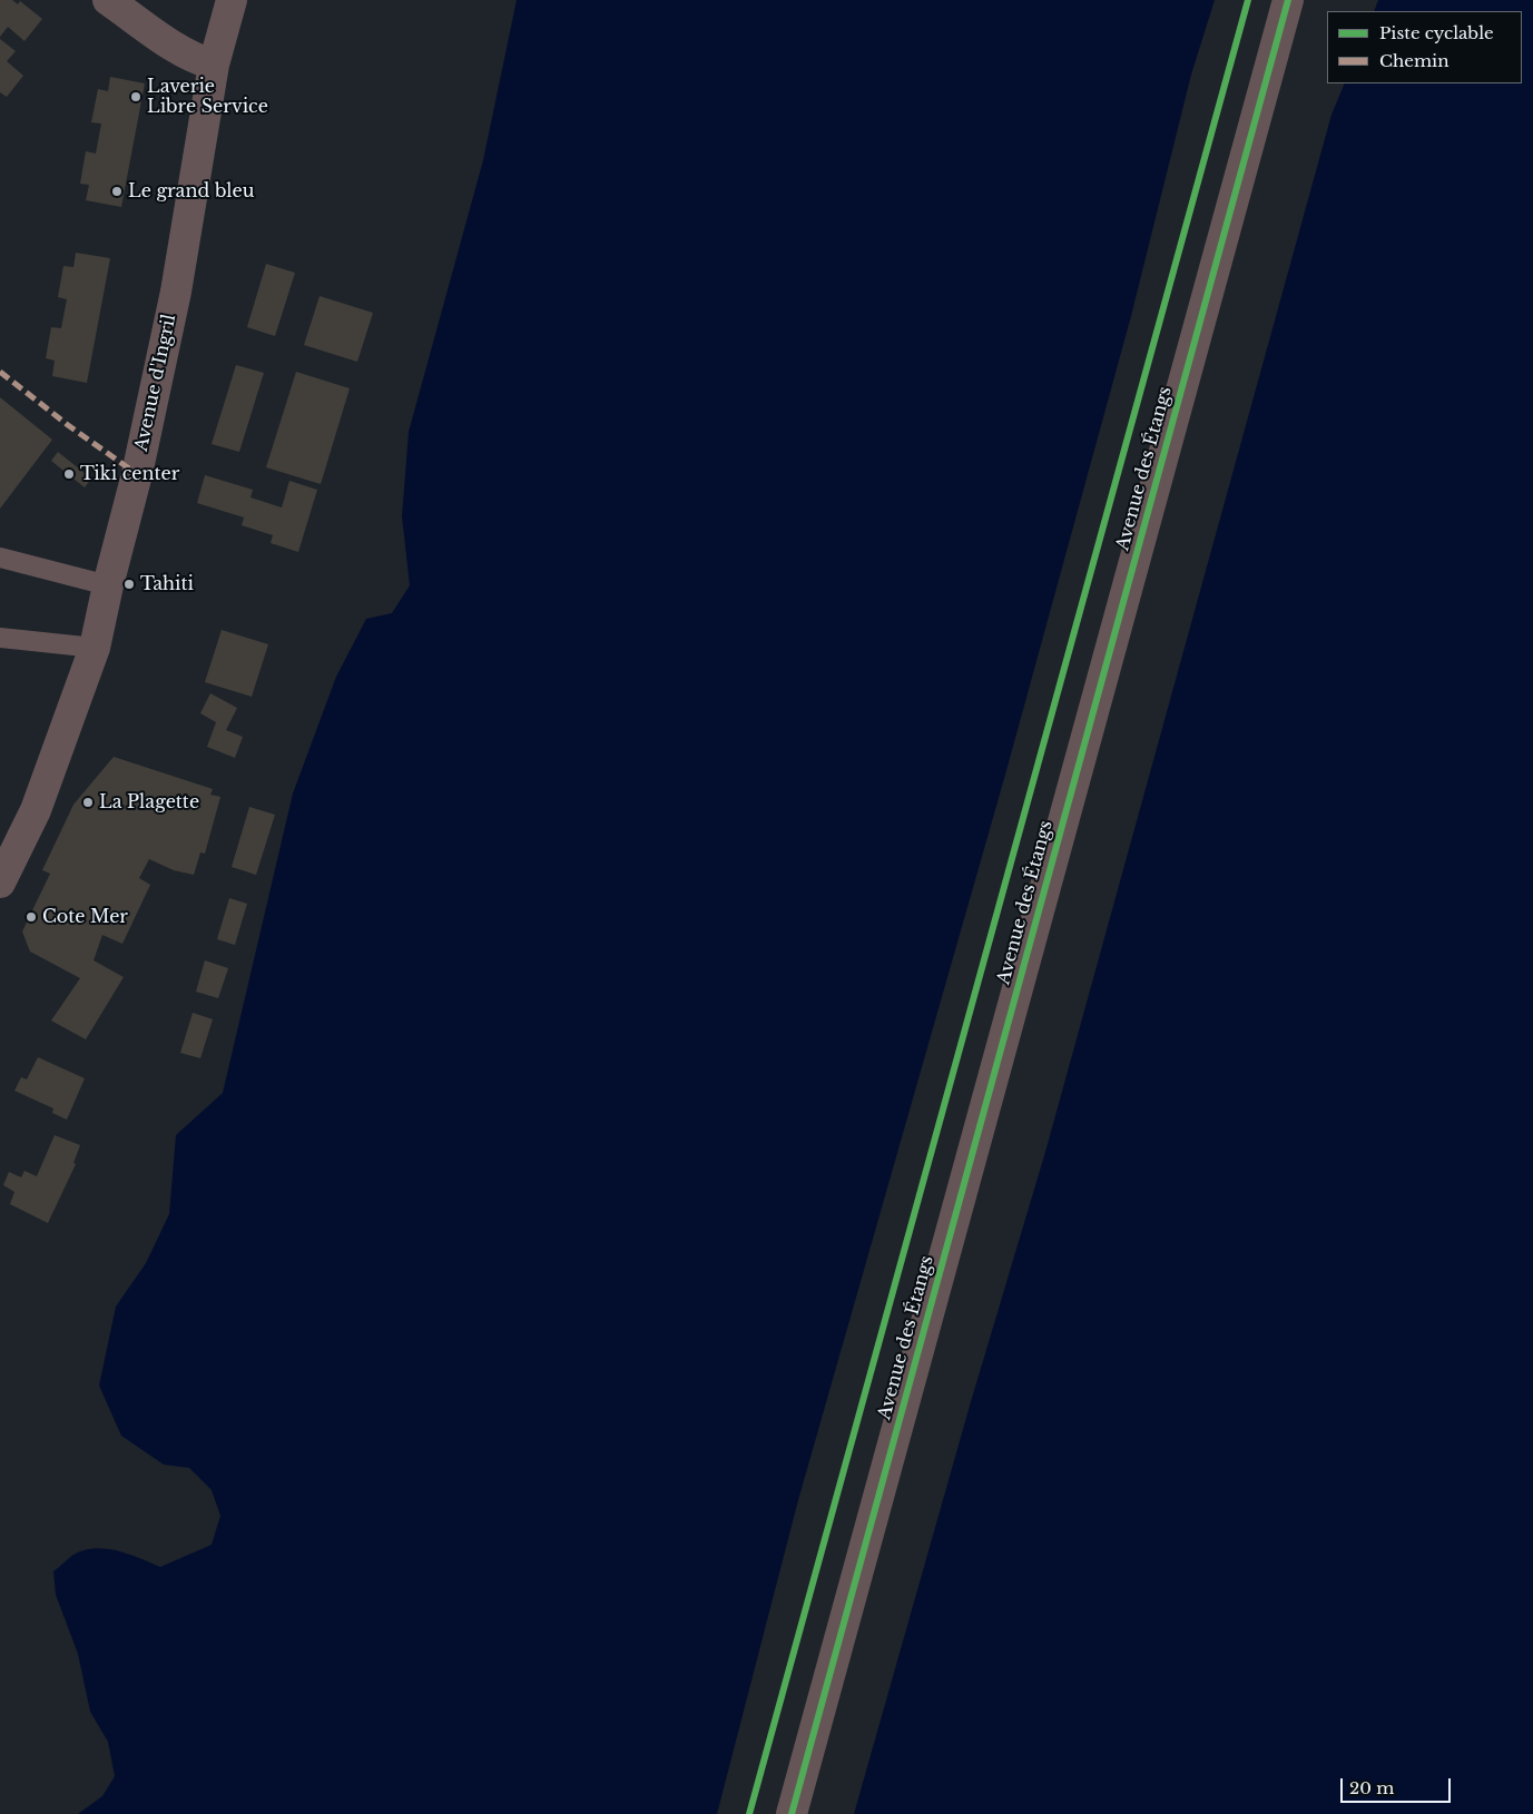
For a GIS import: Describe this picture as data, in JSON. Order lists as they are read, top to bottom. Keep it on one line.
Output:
{"streets":{"street":["Avenue d'Ingril","Avenue des Étangs"]},"places":["Laverie Libre Service","Le grand bleu","Tiki center","Tahiti","La Plagette","Cote Mer"],"legend":["Piste cyclable","Chemin"],"scale_bar":"20 m"}
